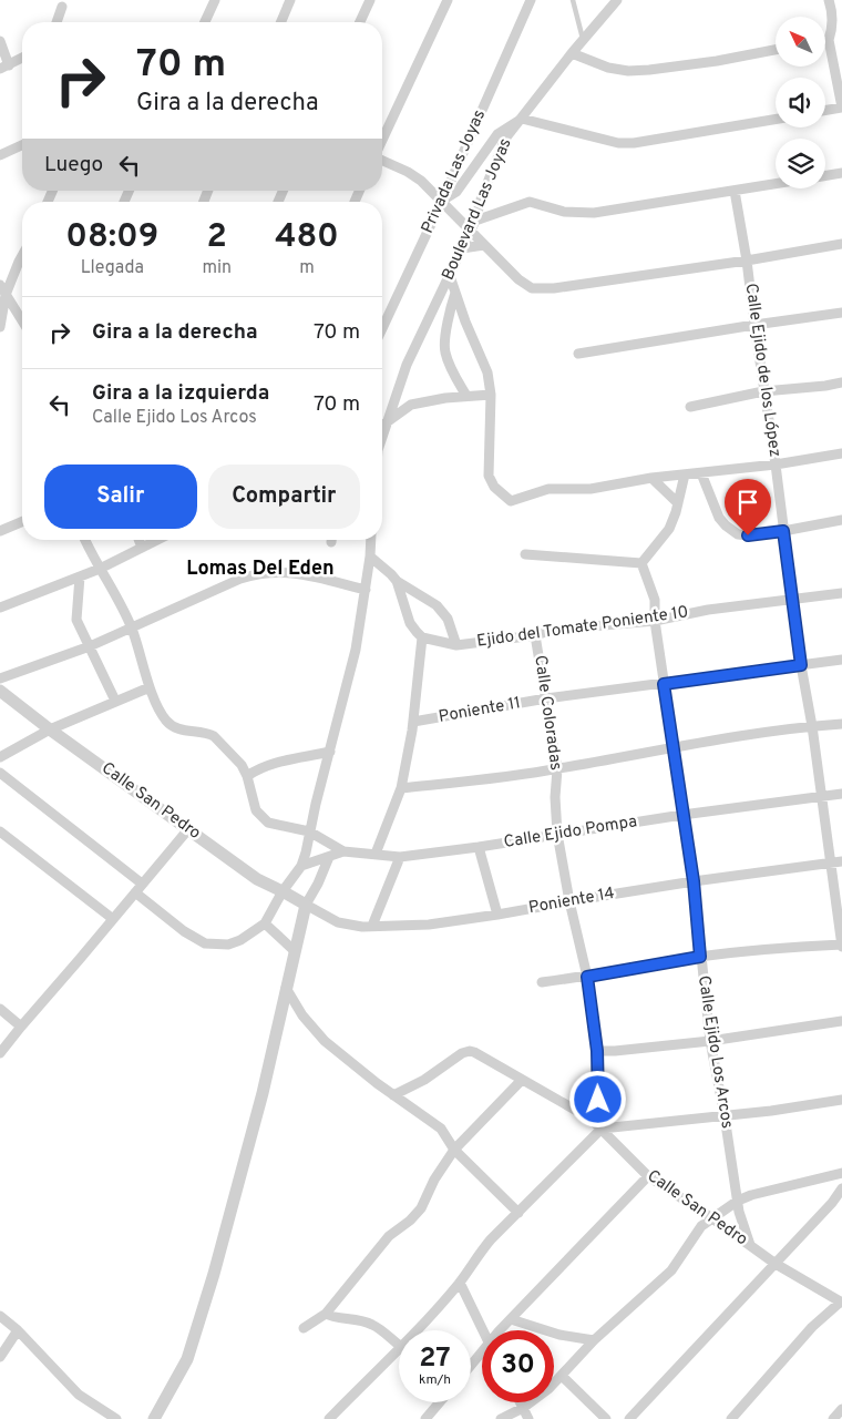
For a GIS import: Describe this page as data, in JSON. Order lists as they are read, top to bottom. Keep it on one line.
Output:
{"streets":{"street":["Privada Las Joyas","Boulevard Las Joyas","Calle Ejido de los López","Ejido del Tomate Poniente 10","Poniente 11","Calle Coloradas","Calle San Pedro","Calle Ejido Pompa","Poniente 14","Calle Ejido Los Arcos"]},"crossings":[["Calle Ejido de los López","Ejido del Tomate Poniente 10"],["Calle Ejido de los López","Poniente 11"],["Calle Ejido de los López","Calle Ejido Pompa"],["Calle Ejido de los López","Poniente 14"],["Ejido del Tomate Poniente 10","Calle Coloradas"],["Ejido del Tomate Poniente 10","Calle Ejido Los Arcos"],["Poniente 11","Calle Coloradas"],["Poniente 11","Calle Ejido Los Arcos"],["Calle Coloradas","Calle San Pedro"],["Calle Coloradas","Calle Ejido Pompa"],["Calle Coloradas","Poniente 14"],["Calle San Pedro","Poniente 14"],["Calle San Pedro","Calle Ejido Los Arcos"],["Calle Ejido Pompa","Calle Ejido Los Arcos"],["Poniente 14","Calle Ejido Los Arcos"]],"districts":["Lomas Del Eden"],"north":"top left","page":{"turn":["70 m","Gira a la derecha"],"then":"Luego","eta":["08:09","Llegada","2","min","480","m"],"list":[{"name":"Gira a la derecha","value":"70 m"},{"name":"Gira a la izquierda","note":"Calle Ejido Los Arcos","value":"70 m"}],"buttons":["Salir","Compartir"],"speed":"27 km/h","limit":"30"}}
